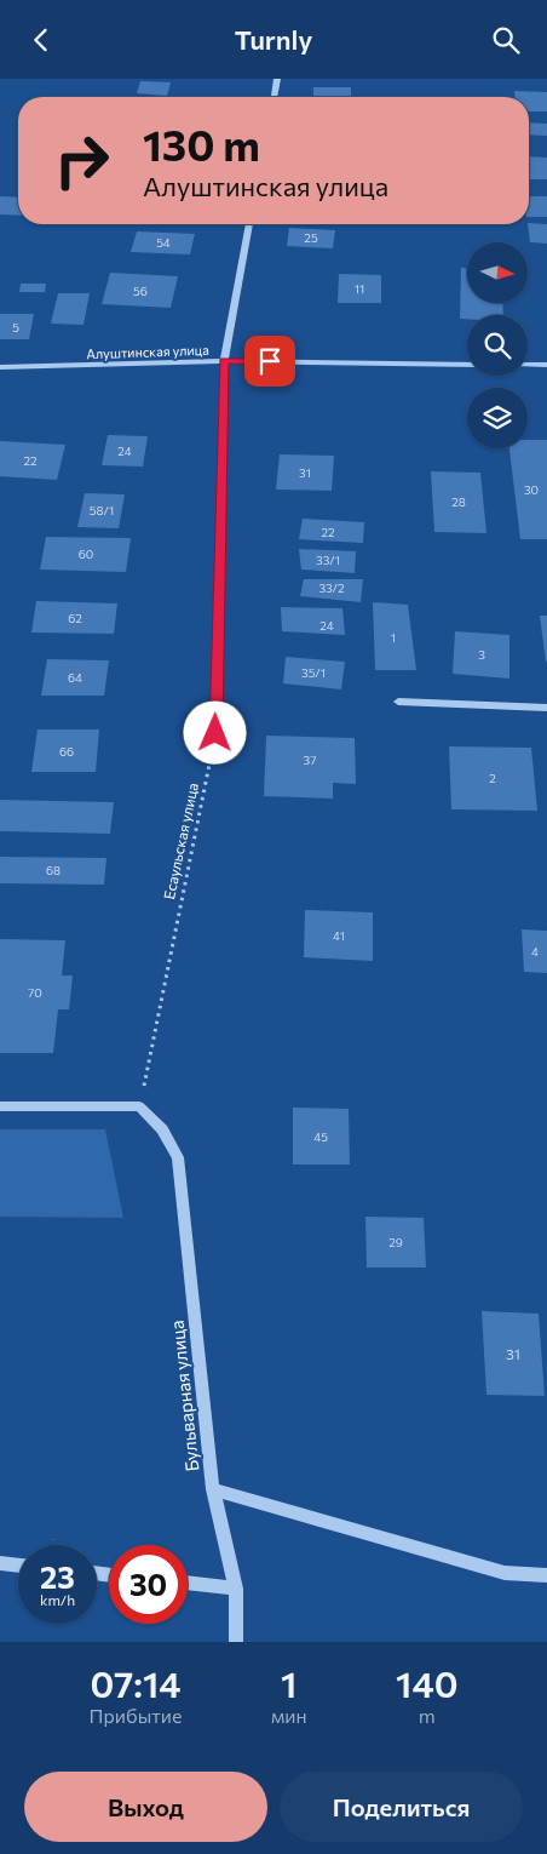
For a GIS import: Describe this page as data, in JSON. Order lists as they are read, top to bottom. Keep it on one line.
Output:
{"streets":{"street":["Алуштинская улица","Бульварная улица"],"path":["Есаульская улица"]},"crossings":[["Есаульская улица","Бульварная улица"]],"house_numbers":["25","54","11","56","5","24","22","31","30","28","58/1","22","60","33/1","33/2","62","24","1","3","35/1","64","66","37","2","68","41","4","70","45","29","31"],"north":"right","page":{"header":"Turnly","turn":["130 m","Алуштинская улица"],"speed":"23 km/h","limit":"30","eta":["07:14","Прибытие","1","мин","140","m"],"buttons":["Выход","Поделиться"]}}
